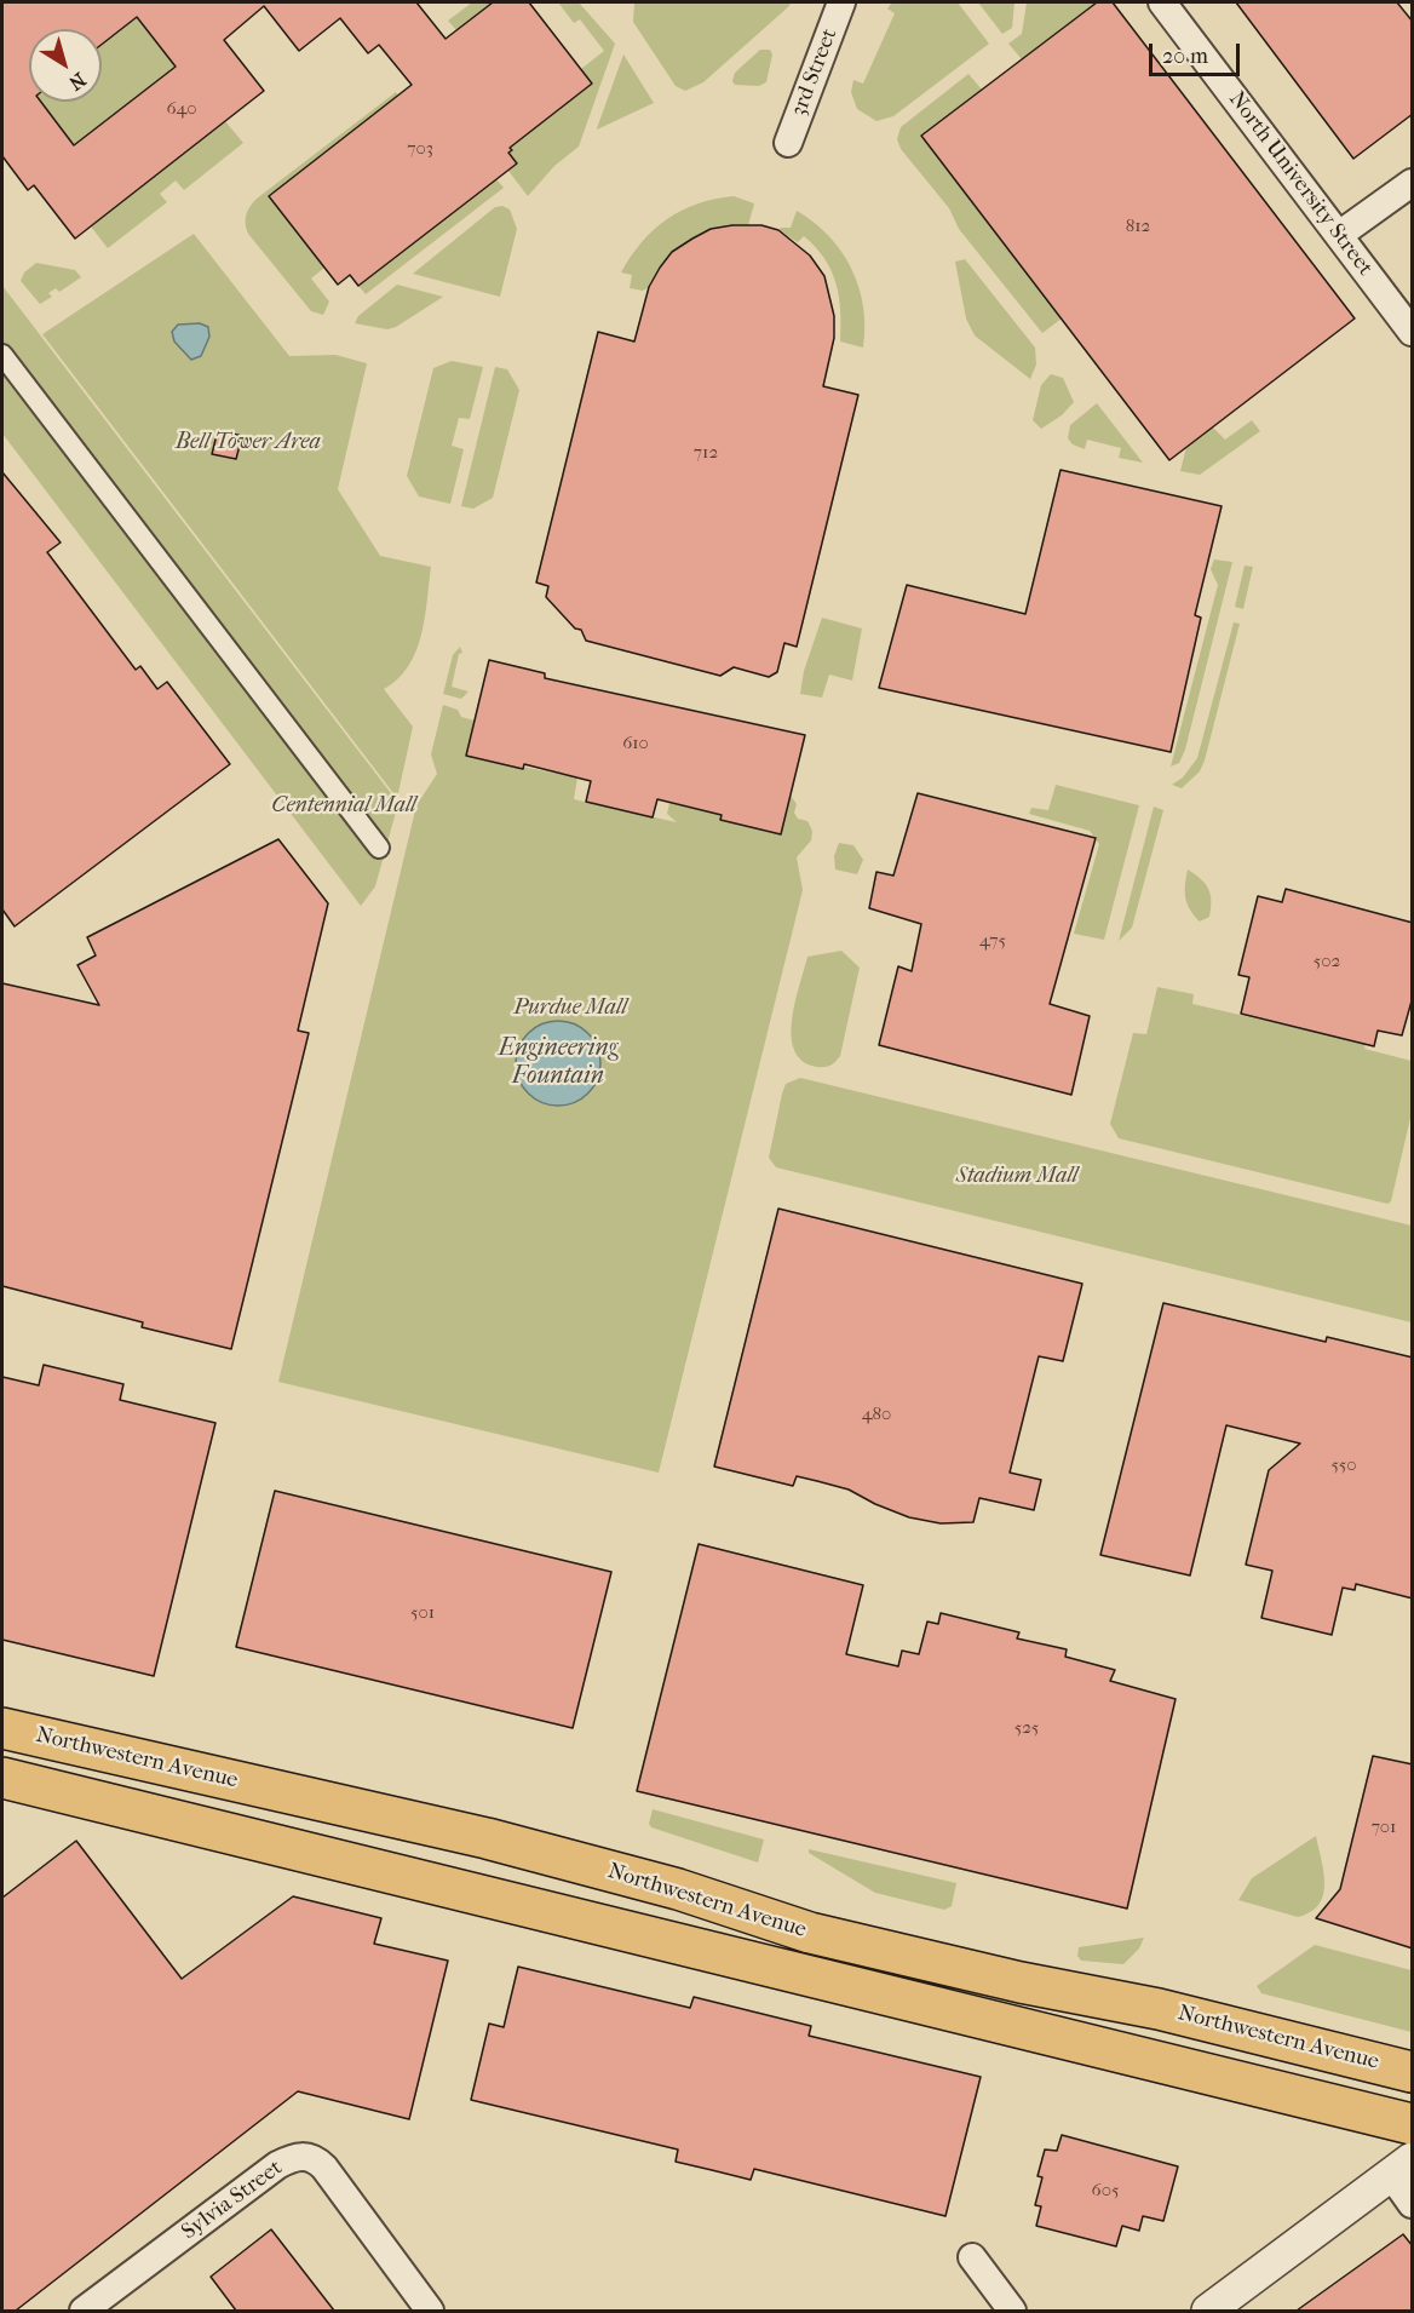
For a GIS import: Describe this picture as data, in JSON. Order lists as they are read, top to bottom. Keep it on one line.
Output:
{"streets":{"main road":["Northwestern Avenue"],"street":["3rd Street","North University Street","Sylvia Street"]},"water":["Engineering Fountain"],"parks":["Bell Tower Area","Centennial Mall","Purdue Mall","Stadium Mall"],"house_numbers":["640","703","812","712","610","475","502","480","550","501","525","701","605"],"scale_bar":"20 m","north":"bottom right"}
